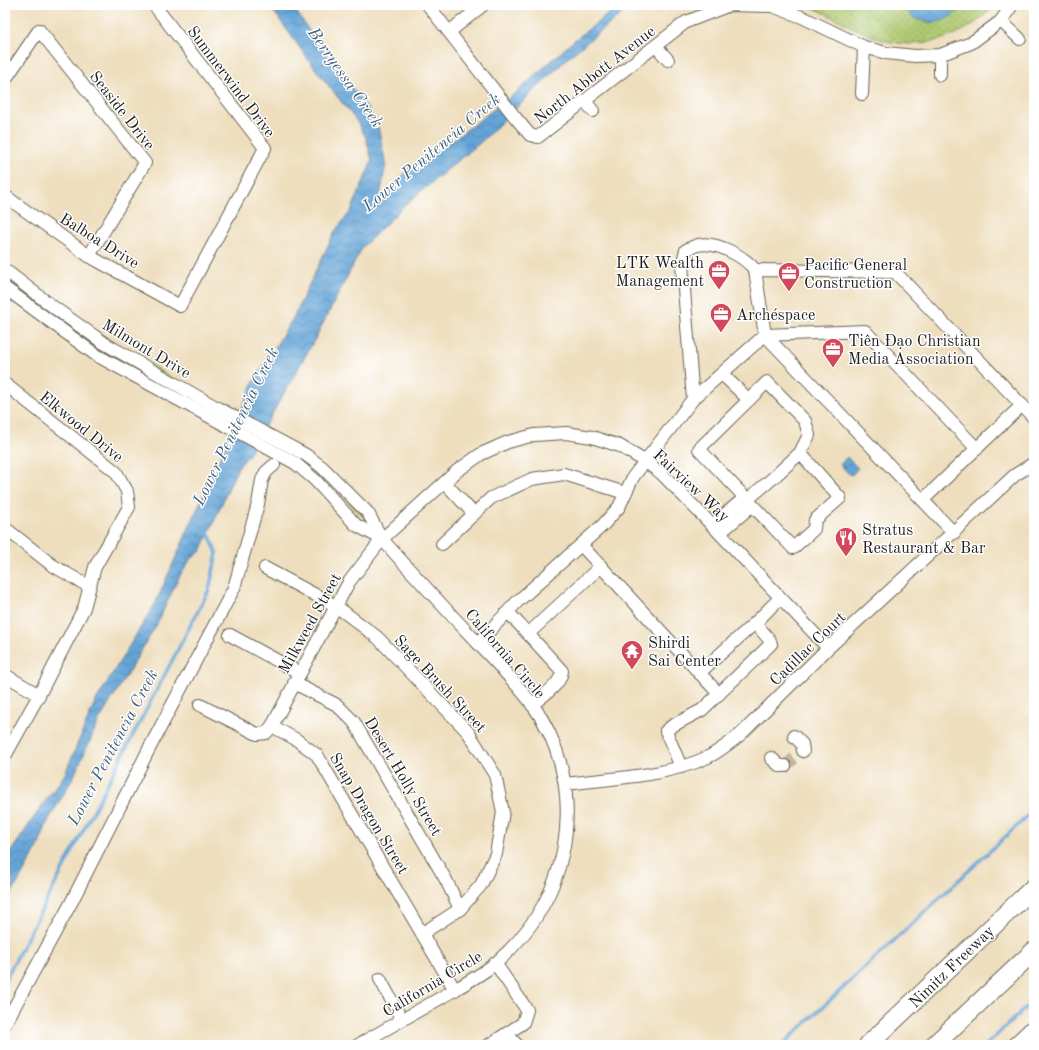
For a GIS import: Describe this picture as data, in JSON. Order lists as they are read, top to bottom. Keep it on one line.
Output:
{"streets":{"highway":["Nimitz Freeway"],"street":["North Abbott Avenue","Summerwind Drive","Seaside Drive","Balboa Drive","Milmont Drive","Elkwood Drive","Fairview Way","Milkweed Street","Cadillac Court","California Circle","Sage Brush Street","Desert Holly Street","Snap Dragon Street"]},"crossings":[["Summerwind Drive","Balboa Drive"],["Seaside Drive","Balboa Drive"],["Milmont Drive","California Circle"],["Fairview Way","Milkweed Street"],["Fairview Way","Cadillac Court"],["Fairview Way","California Circle"],["Milkweed Street","California Circle"],["Milkweed Street","Sage Brush Street"],["Milkweed Street","Desert Holly Street"],["Milkweed Street","Snap Dragon Street"],["Cadillac Court","California Circle"],["California Circle","Snap Dragon Street"],["Sage Brush Street","Desert Holly Street"],["Sage Brush Street","Snap Dragon Street"]],"water":["Berryessa Creek","Lower Penitencia Creek"],"places":{"office":["LTK Wealth Management","Pacific General Construction","Archéspace","Tiên Đạo Christian Media Association"],"restaurant":["Stratus Restaurant & Bar"],"temple":["Shirdi Sai Center"]}}
